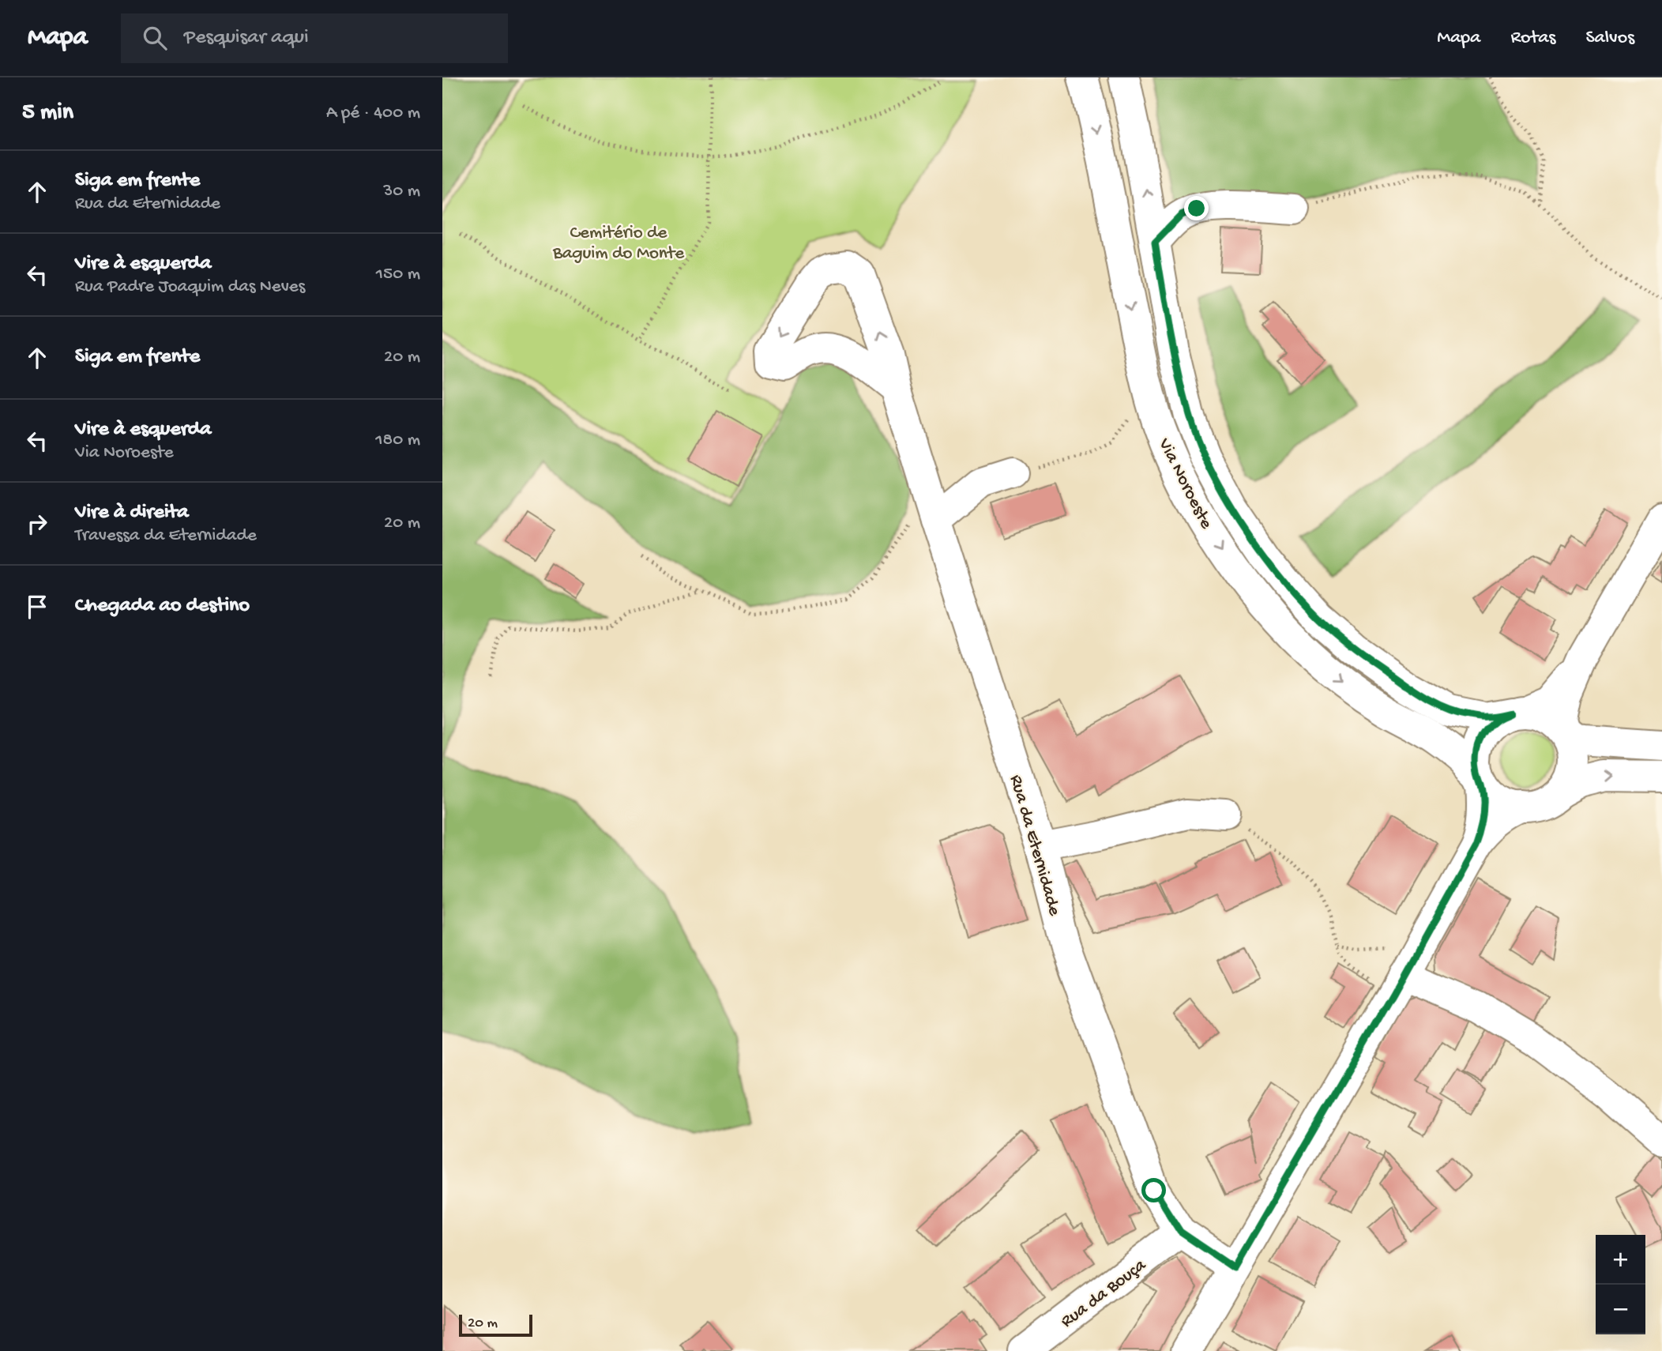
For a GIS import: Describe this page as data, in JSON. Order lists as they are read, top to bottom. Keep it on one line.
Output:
{"streets":{"street":["Via Noroeste","Rua da Eternidade","Rua da Bouça"]},"crossings":[["Rua da Eternidade","Rua da Bouça"]],"parks":["Cemitério de Baguim do Monte"],"scale_bar":"20 m","page":{"header":"Mapa","search":"Pesquisar aqui","nav":["Mapa","Rotas","Salvos"],"heading":["5 min","A pé · 400 m"],"list":[["Siga em frente","Rua da Eternidade","30 m"],["Vire à esquerda","Rua Padre Joaquim das Neves","150 m"],["Siga em frente","20 m"],["Vire à esquerda","Via Noroeste","180 m"],["Vire à direita","Travessa da Eternidade","20 m"],"Chegada ao destino"],"map_buttons":["+","−"],"scale":"20 m"}}
